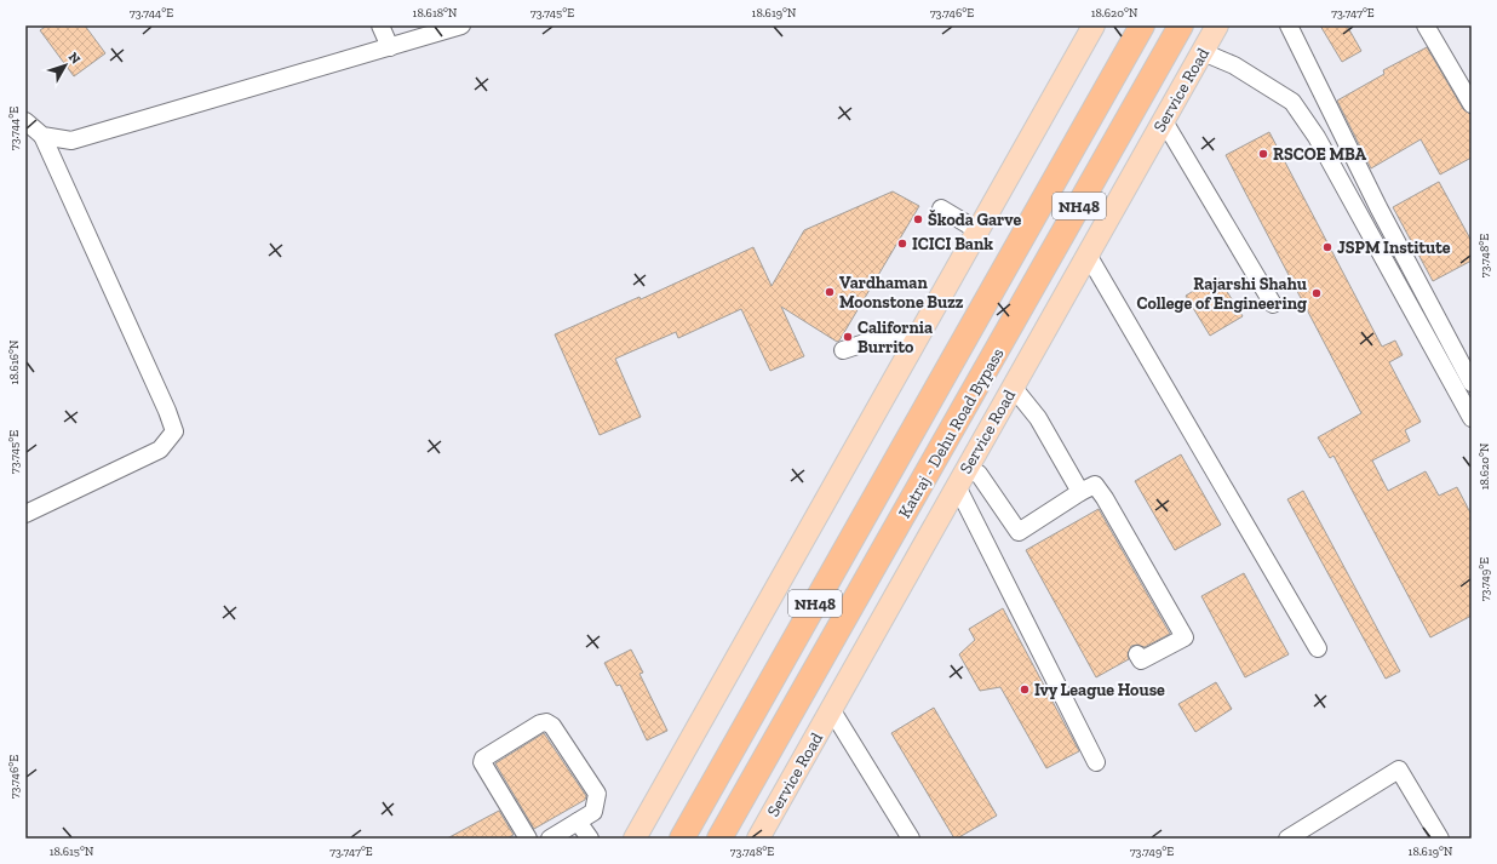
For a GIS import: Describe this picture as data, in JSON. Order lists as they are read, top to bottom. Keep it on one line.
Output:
{"streets":{"highway":["NH48","Katraj - Dehu Road Bypass"],"main road":["Service Road"]},"places":["RSCOE MBA","Škoda Garve","ICICI Bank","JSPM Institute","Vardhaman Moonstone Buzz","Rajarshi Shahu College of Engineering","California Burrito","Ivy League House"],"north":"top right","coordinates":["73.744°E","18.618°N","73.745°E","18.619°N","73.746°E","18.620°N","73.747°E","73.748°E","18.616°N","73.749°E","18.615°N"]}
